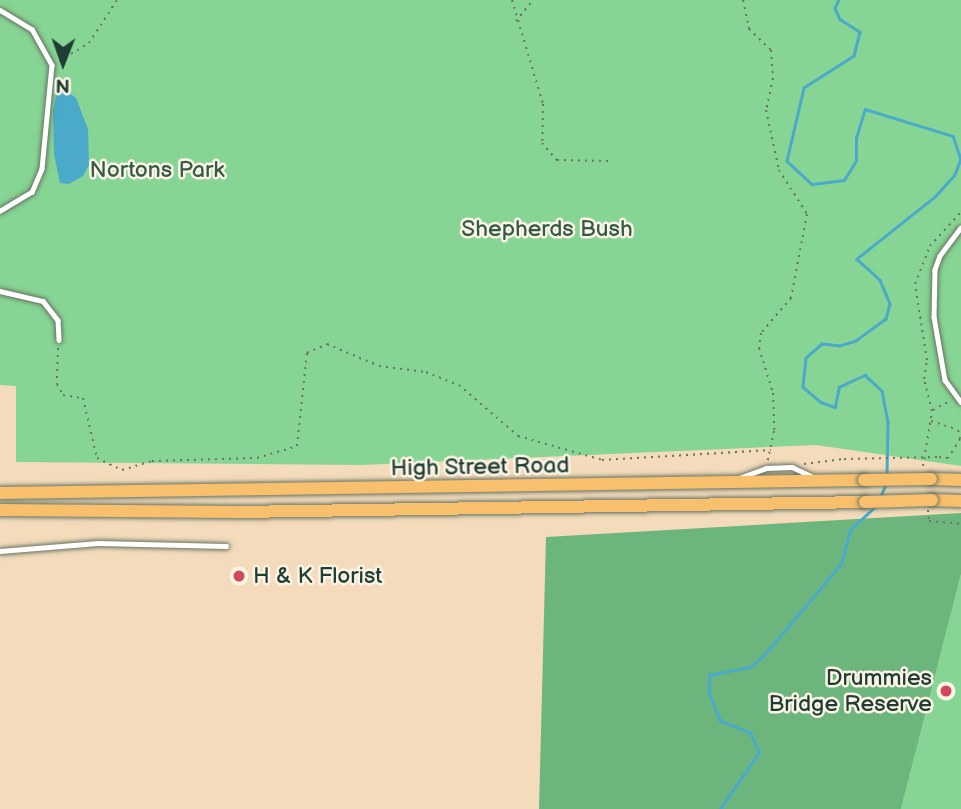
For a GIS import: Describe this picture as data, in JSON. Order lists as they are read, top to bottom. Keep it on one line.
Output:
{"streets":{"main road":["High Street Road"]},"parks":["Nortons Park","Shepherds Bush"],"places":["H & K Florist","Drummies Bridge Reserve"],"north":"bottom"}
